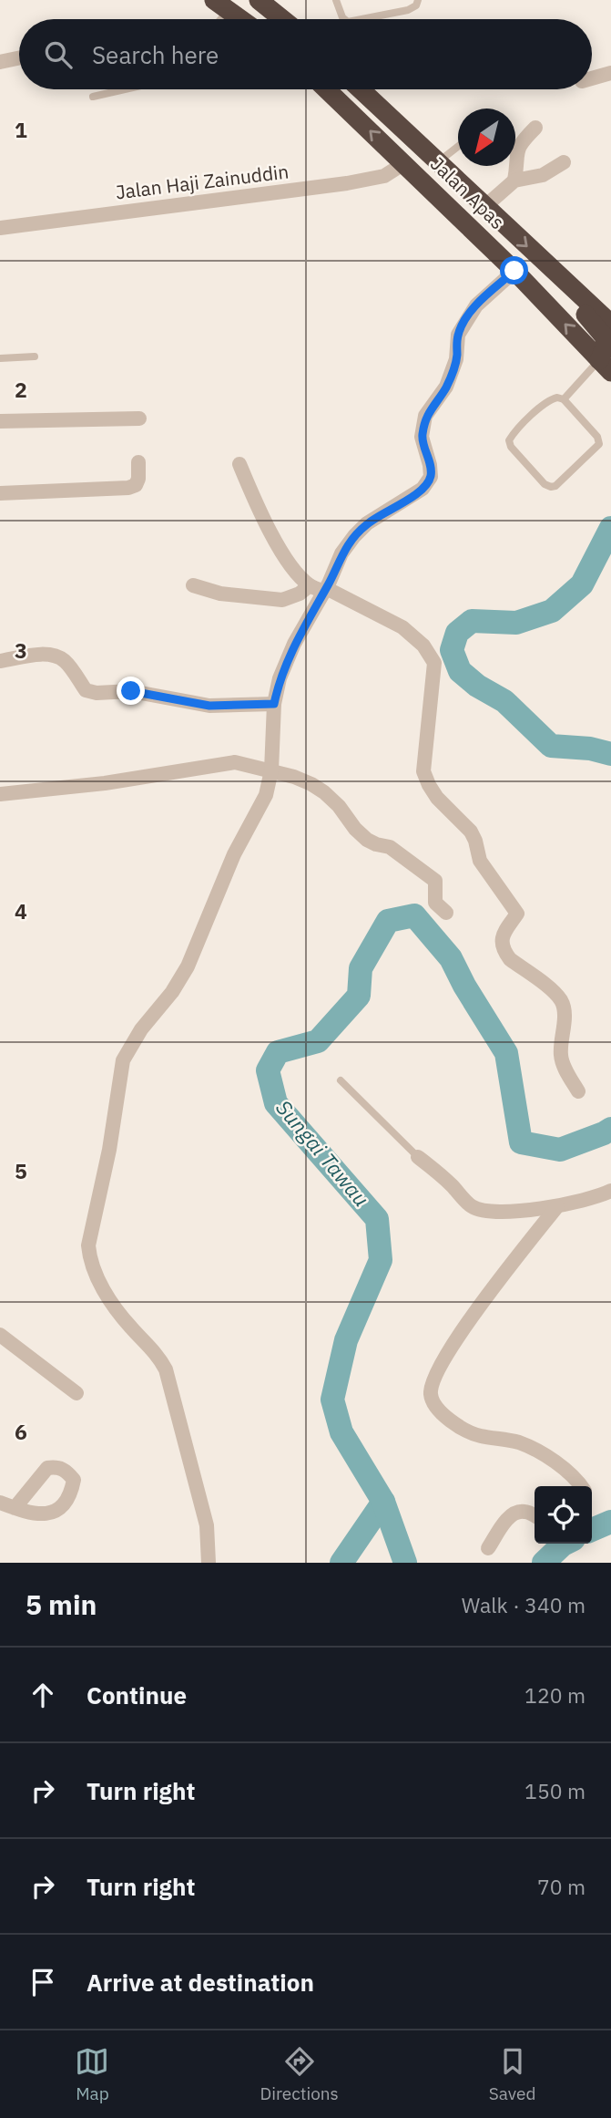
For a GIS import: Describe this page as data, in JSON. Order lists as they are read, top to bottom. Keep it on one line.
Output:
{"streets":{"highway":["Jalan Apas"],"street":["Jalan Haji Zainuddin"]},"crossings":[["Jalan Haji Zainuddin","Jalan Apas"]],"water":["Sungai Tawau"],"north":"bottom left","page":{"search":"Search here","heading":["5 min","Walk · 340 m"],"list":[["Continue","120 m"],["Turn right","150 m"],["Turn right","70 m"],"Arrive at destination"],"nav":["Map","Directions","Saved"]},"grid":{"rows":["1","2","3","4","5","6"]}}
